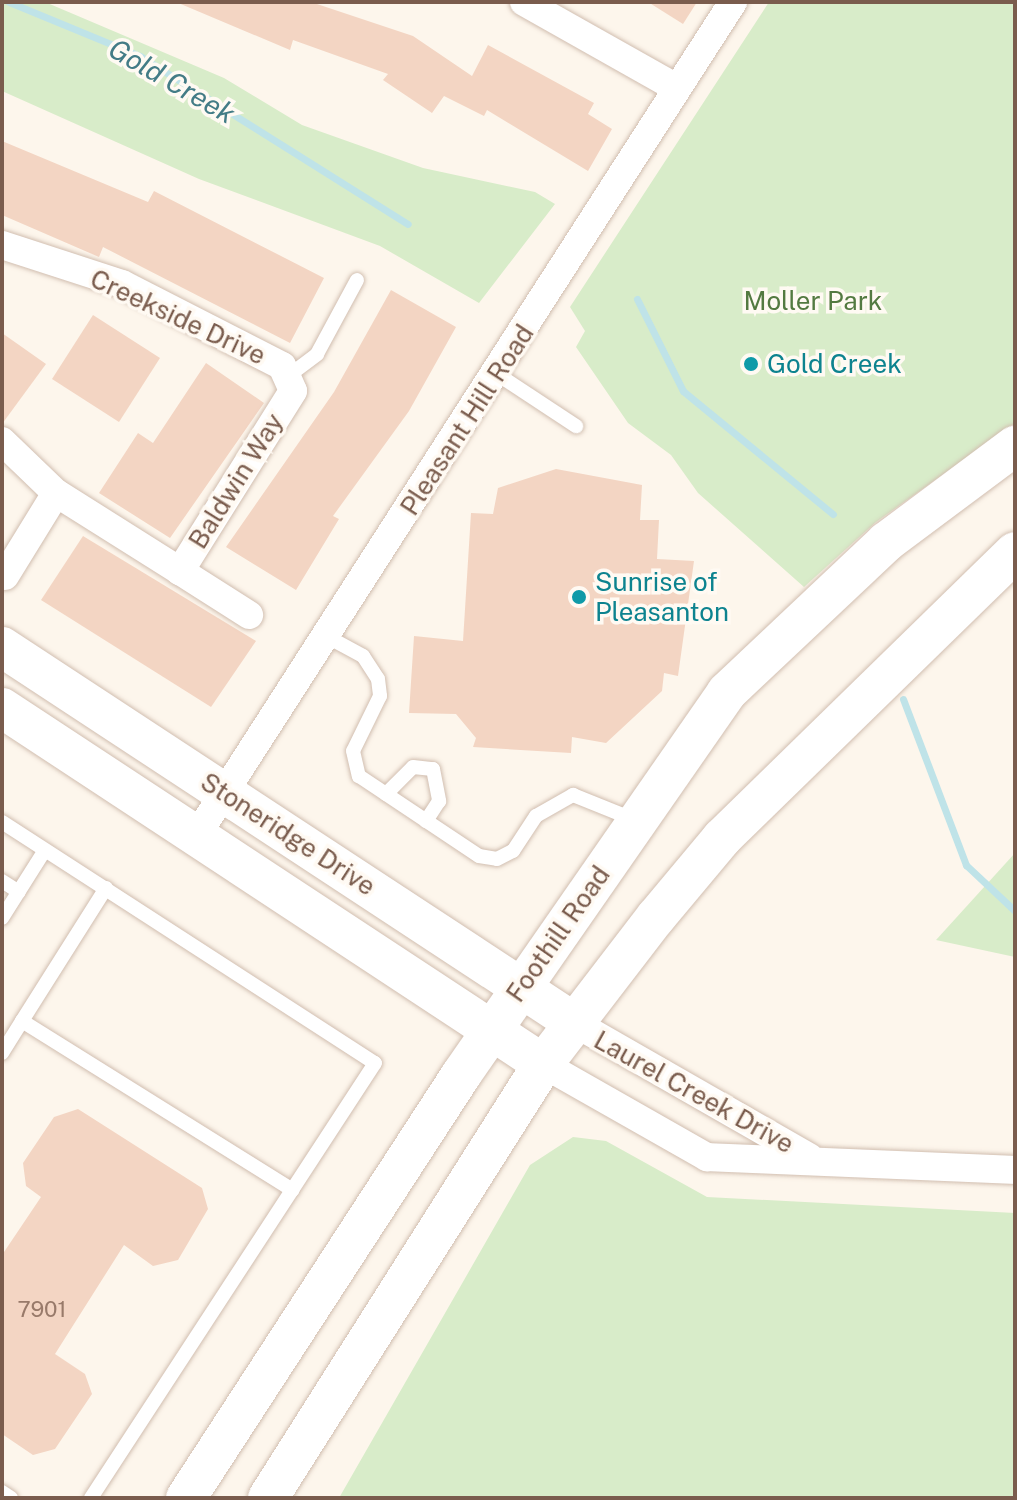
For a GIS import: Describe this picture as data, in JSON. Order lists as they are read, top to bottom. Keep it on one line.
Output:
{"streets":{"main road":["Stoneridge Drive","Foothill Road"],"street":["Creekside Drive","Pleasant Hill Road","Baldwin Way","Laurel Creek Drive"]},"crossings":[["Creekside Drive","Baldwin Way"],["Pleasant Hill Road","Stoneridge Drive"],["Stoneridge Drive","Foothill Road"],["Stoneridge Drive","Laurel Creek Drive"]],"water":["Gold Creek"],"parks":["Moller Park"],"places":["Gold Creek","Sunrise of Pleasanton"],"house_numbers":["7901"]}
